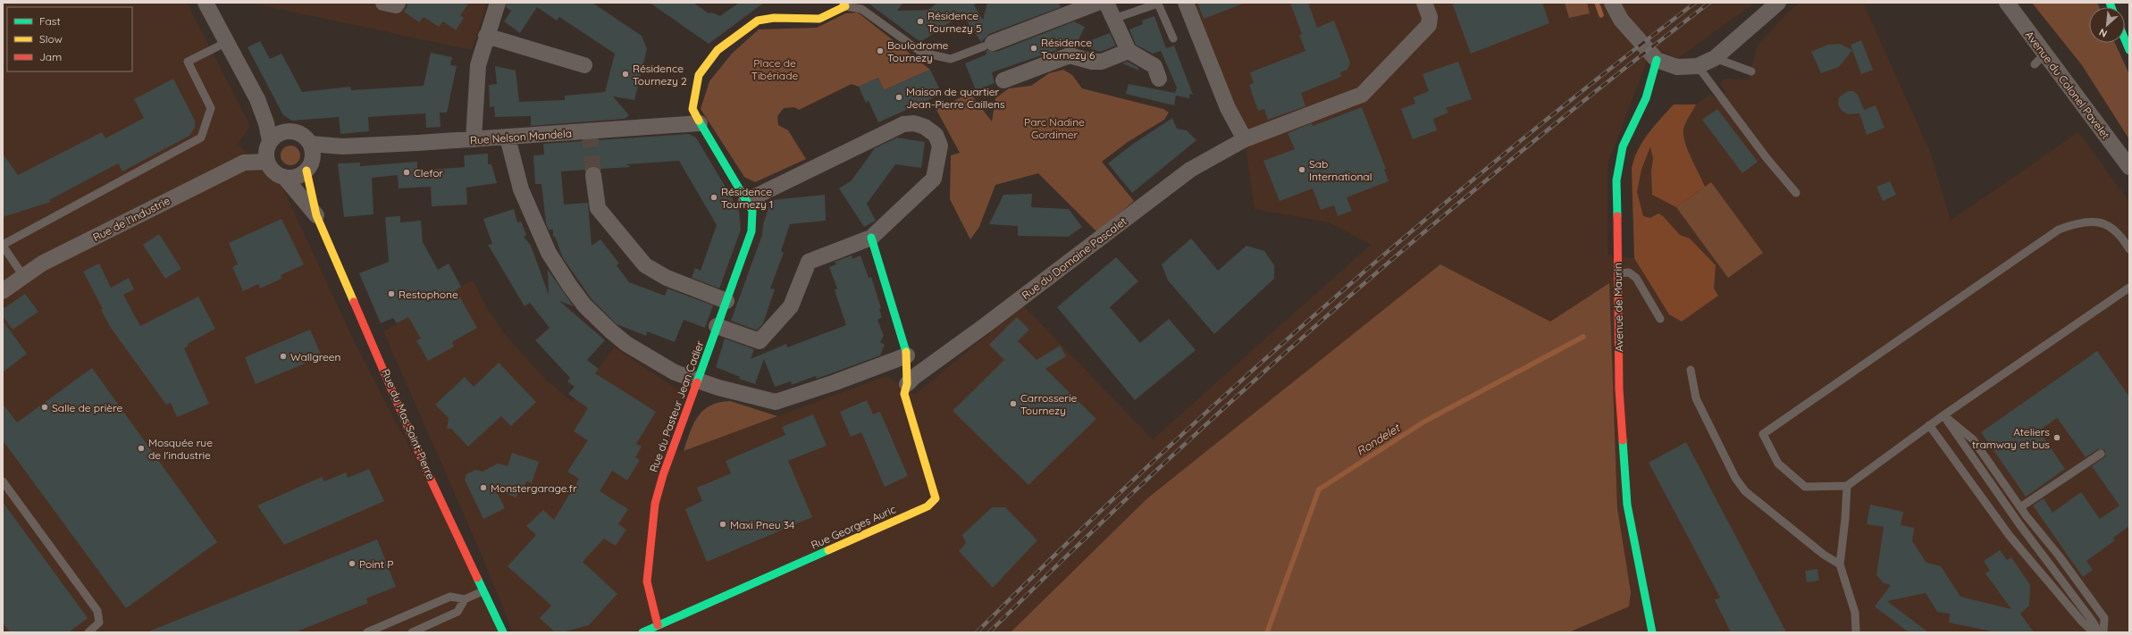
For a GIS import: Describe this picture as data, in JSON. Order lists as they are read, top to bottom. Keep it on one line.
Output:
{"streets":{"street":["Avenue du Colonel Pavelet","Rue Nelson Mandela","Rue de l'Industrie","Rue du Domaine Pascalet","Avenue de Maurin","Rue du Pasteur Jean Cadier","Rue du Mas Saint-Pierre","Rue Georges Auric"]},"crossings":[["Rue Nelson Mandela","Rue de l'Industrie"],["Rue Nelson Mandela","Rue du Mas Saint-Pierre"],["Rue de l'Industrie","Rue du Mas Saint-Pierre"],["Rue du Domaine Pascalet","Rue Georges Auric"],["Rue du Pasteur Jean Cadier","Rue Georges Auric"]],"water":["Rondelet"],"parks":["Place de Tibériade","Parc Nadine Gordimer"],"places":["Résidence Tournezy 5","Résidence Tournezy 6","Boulodrome Tournezy","Résidence Tournezy 2","Maison de quartier Jean-Pierre Caillens","Sab International","Clefor","Résidence Tournezy 1","Restophone","Wallgreen","Carrosserie Tournezy","Salle de prière","Ateliers tramway et bus","Mosquée rue de l'industrie","Monstergarage.fr","Maxi Pneu 34","Point P"],"legend":["Fast","Slow","Jam"],"north":"bottom left"}
